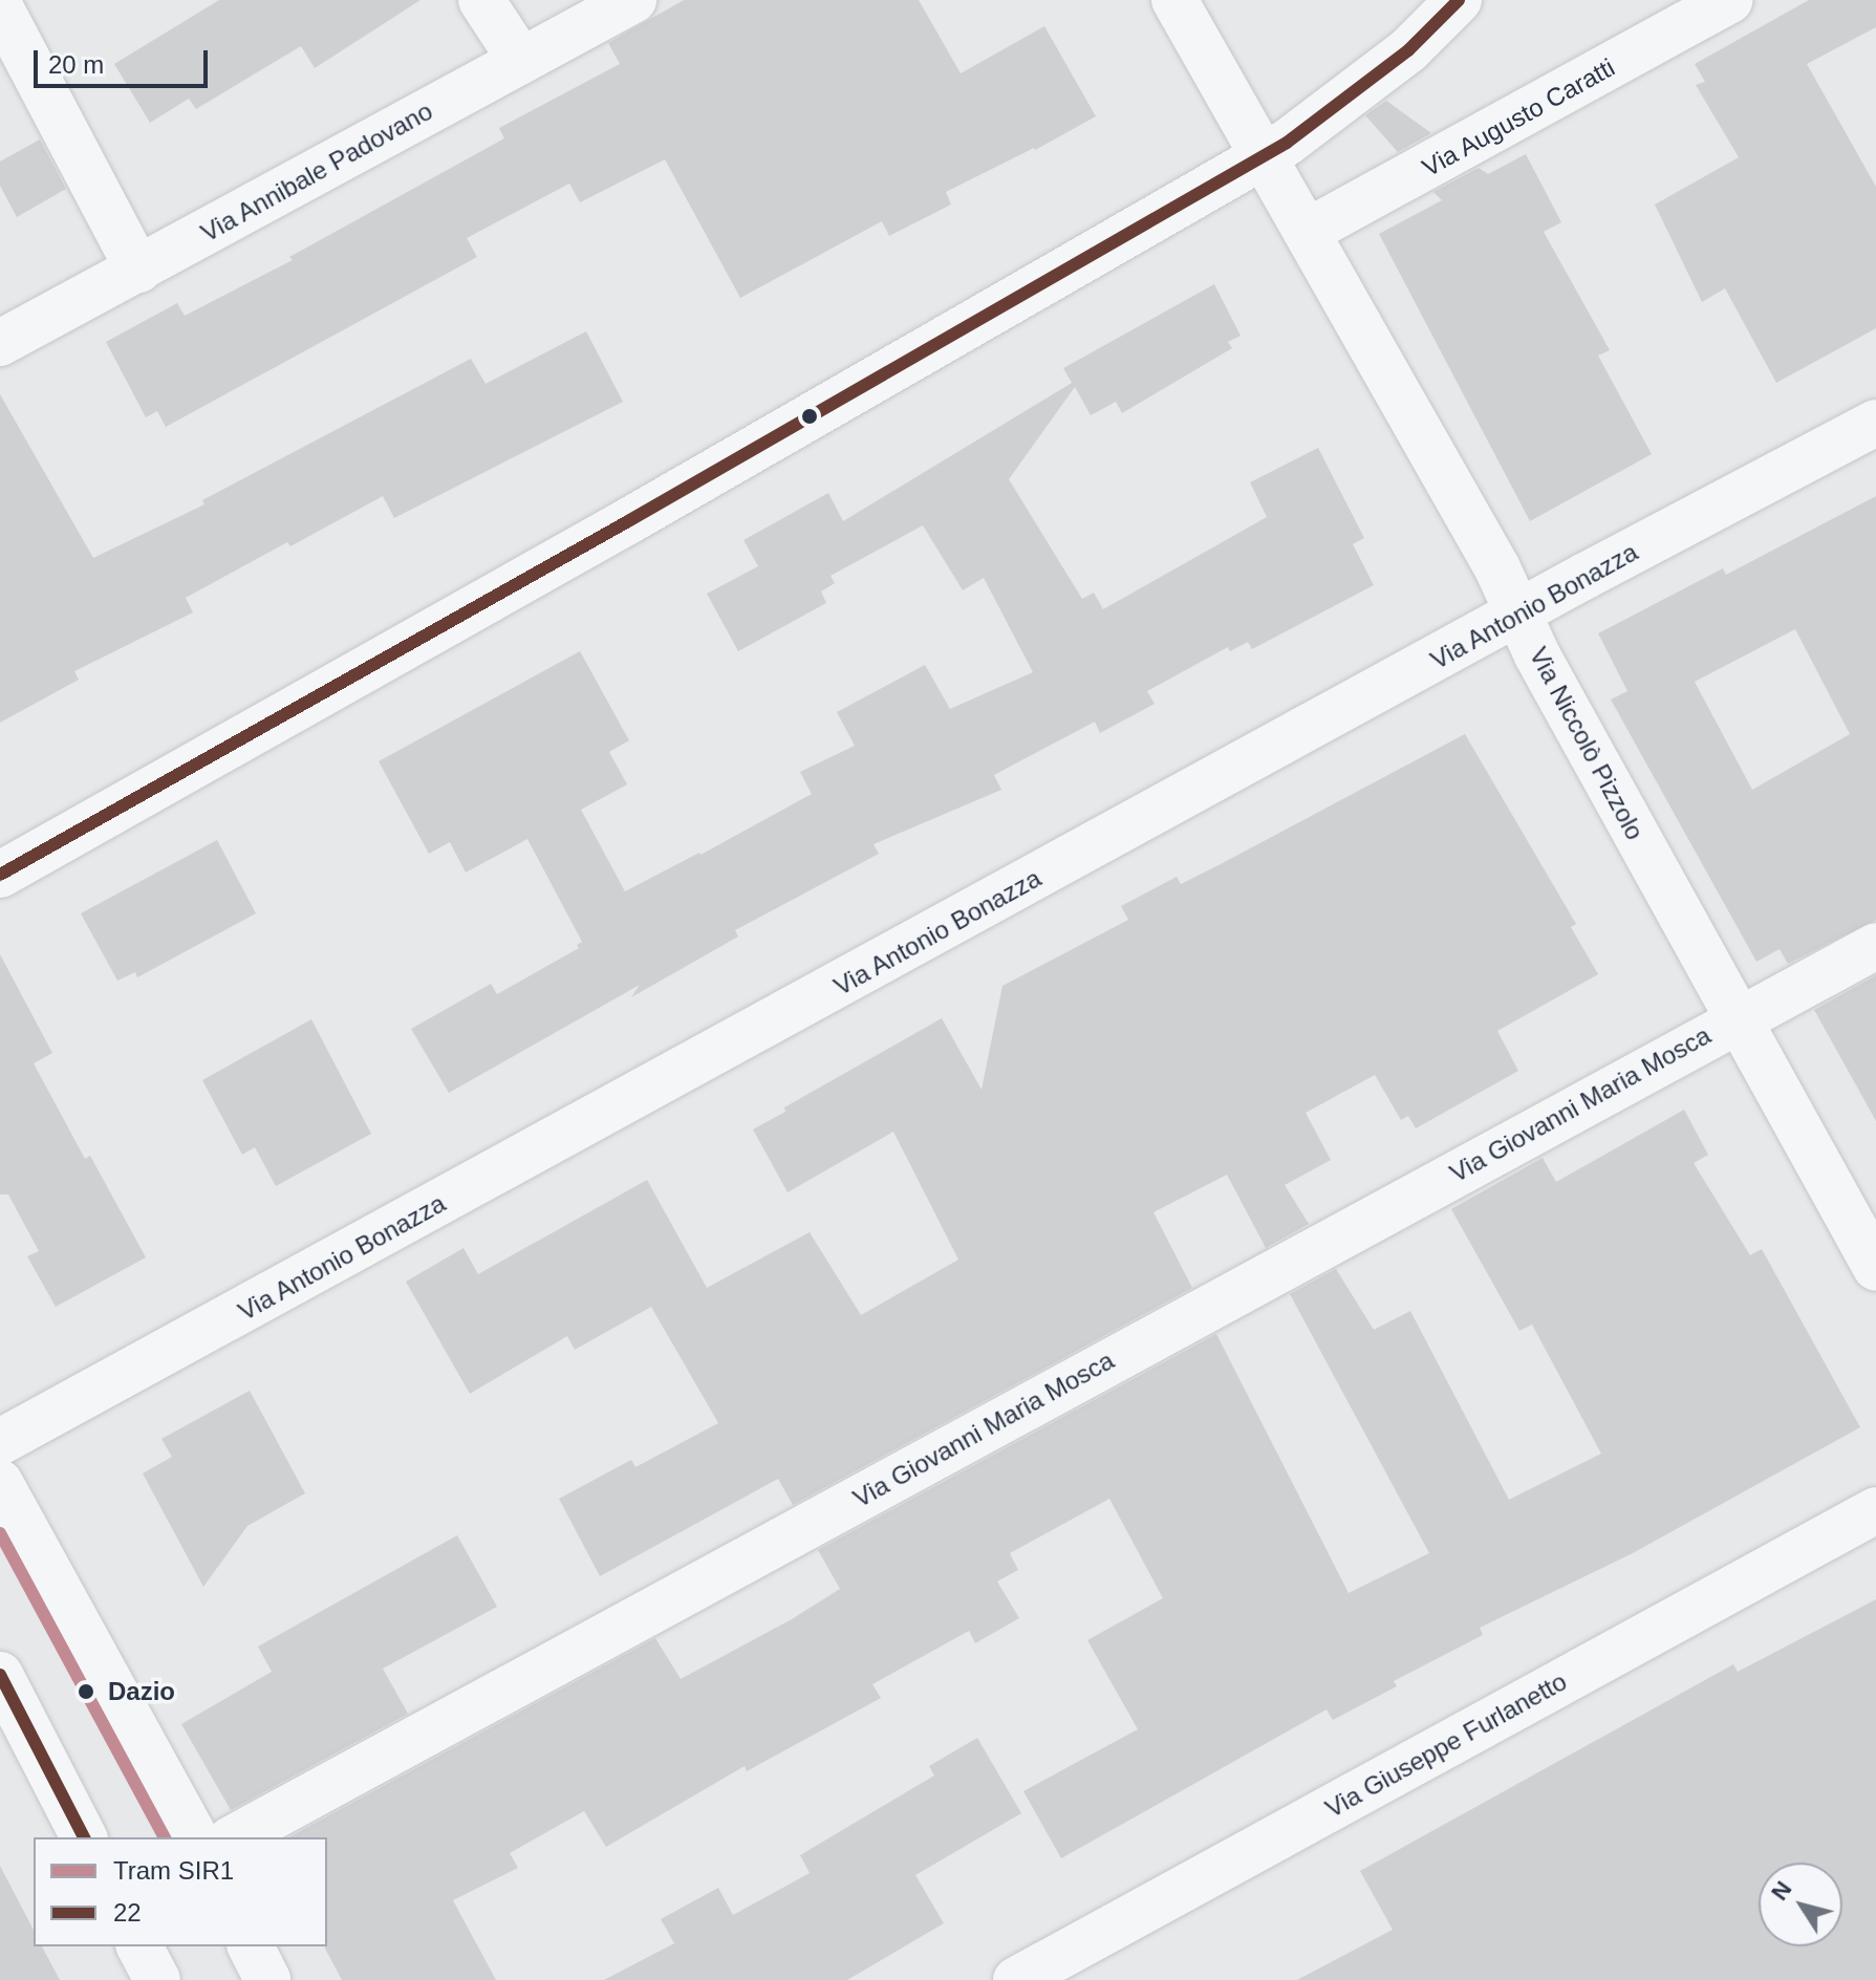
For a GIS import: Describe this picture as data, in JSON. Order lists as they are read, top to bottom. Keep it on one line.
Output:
{"streets":{"street":["Via Augusto Caratti","Via Annibale Padovano","Via Antonio Bonazza","Via Niccolò Pizzolo","Via Giovanni Maria Mosca","Via Giuseppe Furlanetto"]},"crossings":[["Via Augusto Caratti","Via Niccolò Pizzolo"],["Via Antonio Bonazza","Via Niccolò Pizzolo"],["Via Niccolò Pizzolo","Via Giovanni Maria Mosca"]],"places":["Dazio"],"lines":["transit line 22","tram line SIR1"],"legend":["Tram SIR1","22"],"scale_bar":"20 m","north":"top left"}
